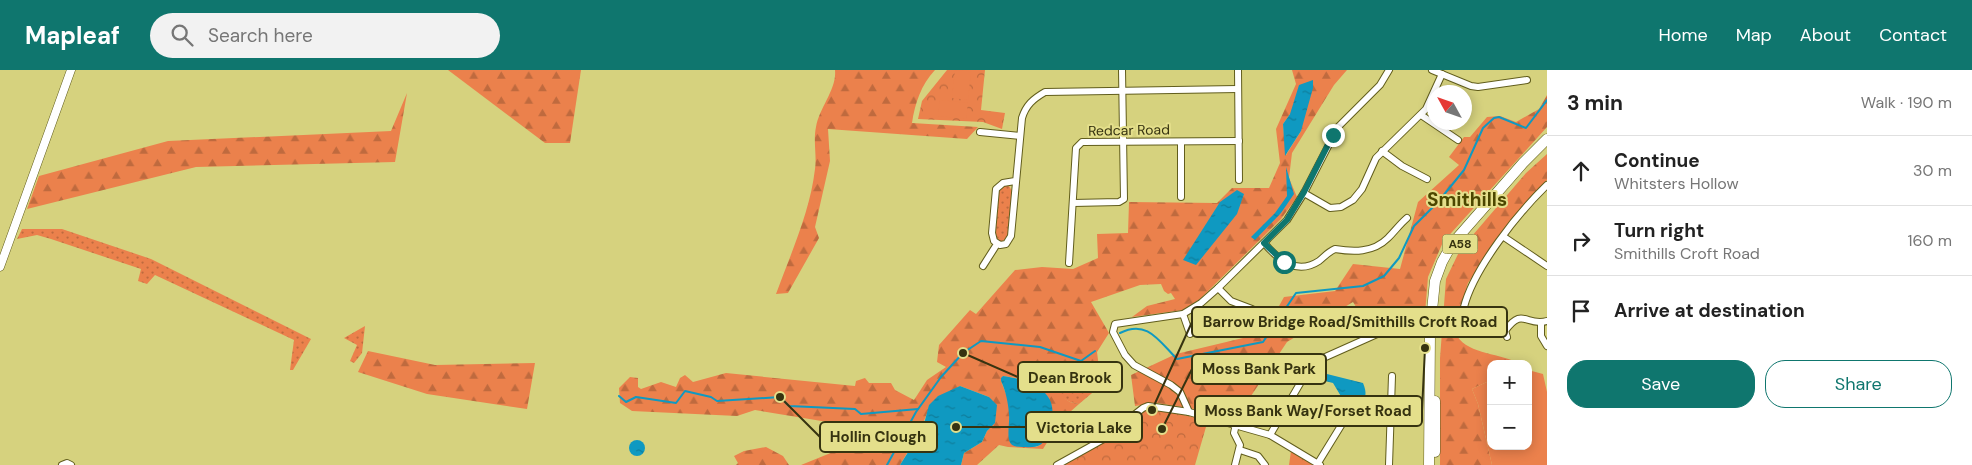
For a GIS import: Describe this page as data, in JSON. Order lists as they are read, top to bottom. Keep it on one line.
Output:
{"streets":{"highway":["A58"],"street":["Redcar Road"]},"districts":["Smithills"],"places":["Moss Bank Way/Forset Road","Dean Brook","Hollin Clough","Barrow Bridge Road/Smithills Croft Road","Victoria Lake","Moss Bank Park"],"north":"top left","page":{"header":"Mapleaf","search":"Search here","nav":["Home","Map","About","Contact"],"heading":["3 min","Walk · 190 m"],"list":[["Continue","Whitsters Hollow","30 m"],["Turn right","Smithills Croft Road","160 m"],"Arrive at destination"],"buttons":["Save","Share"],"map_buttons":["+","−"]}}
